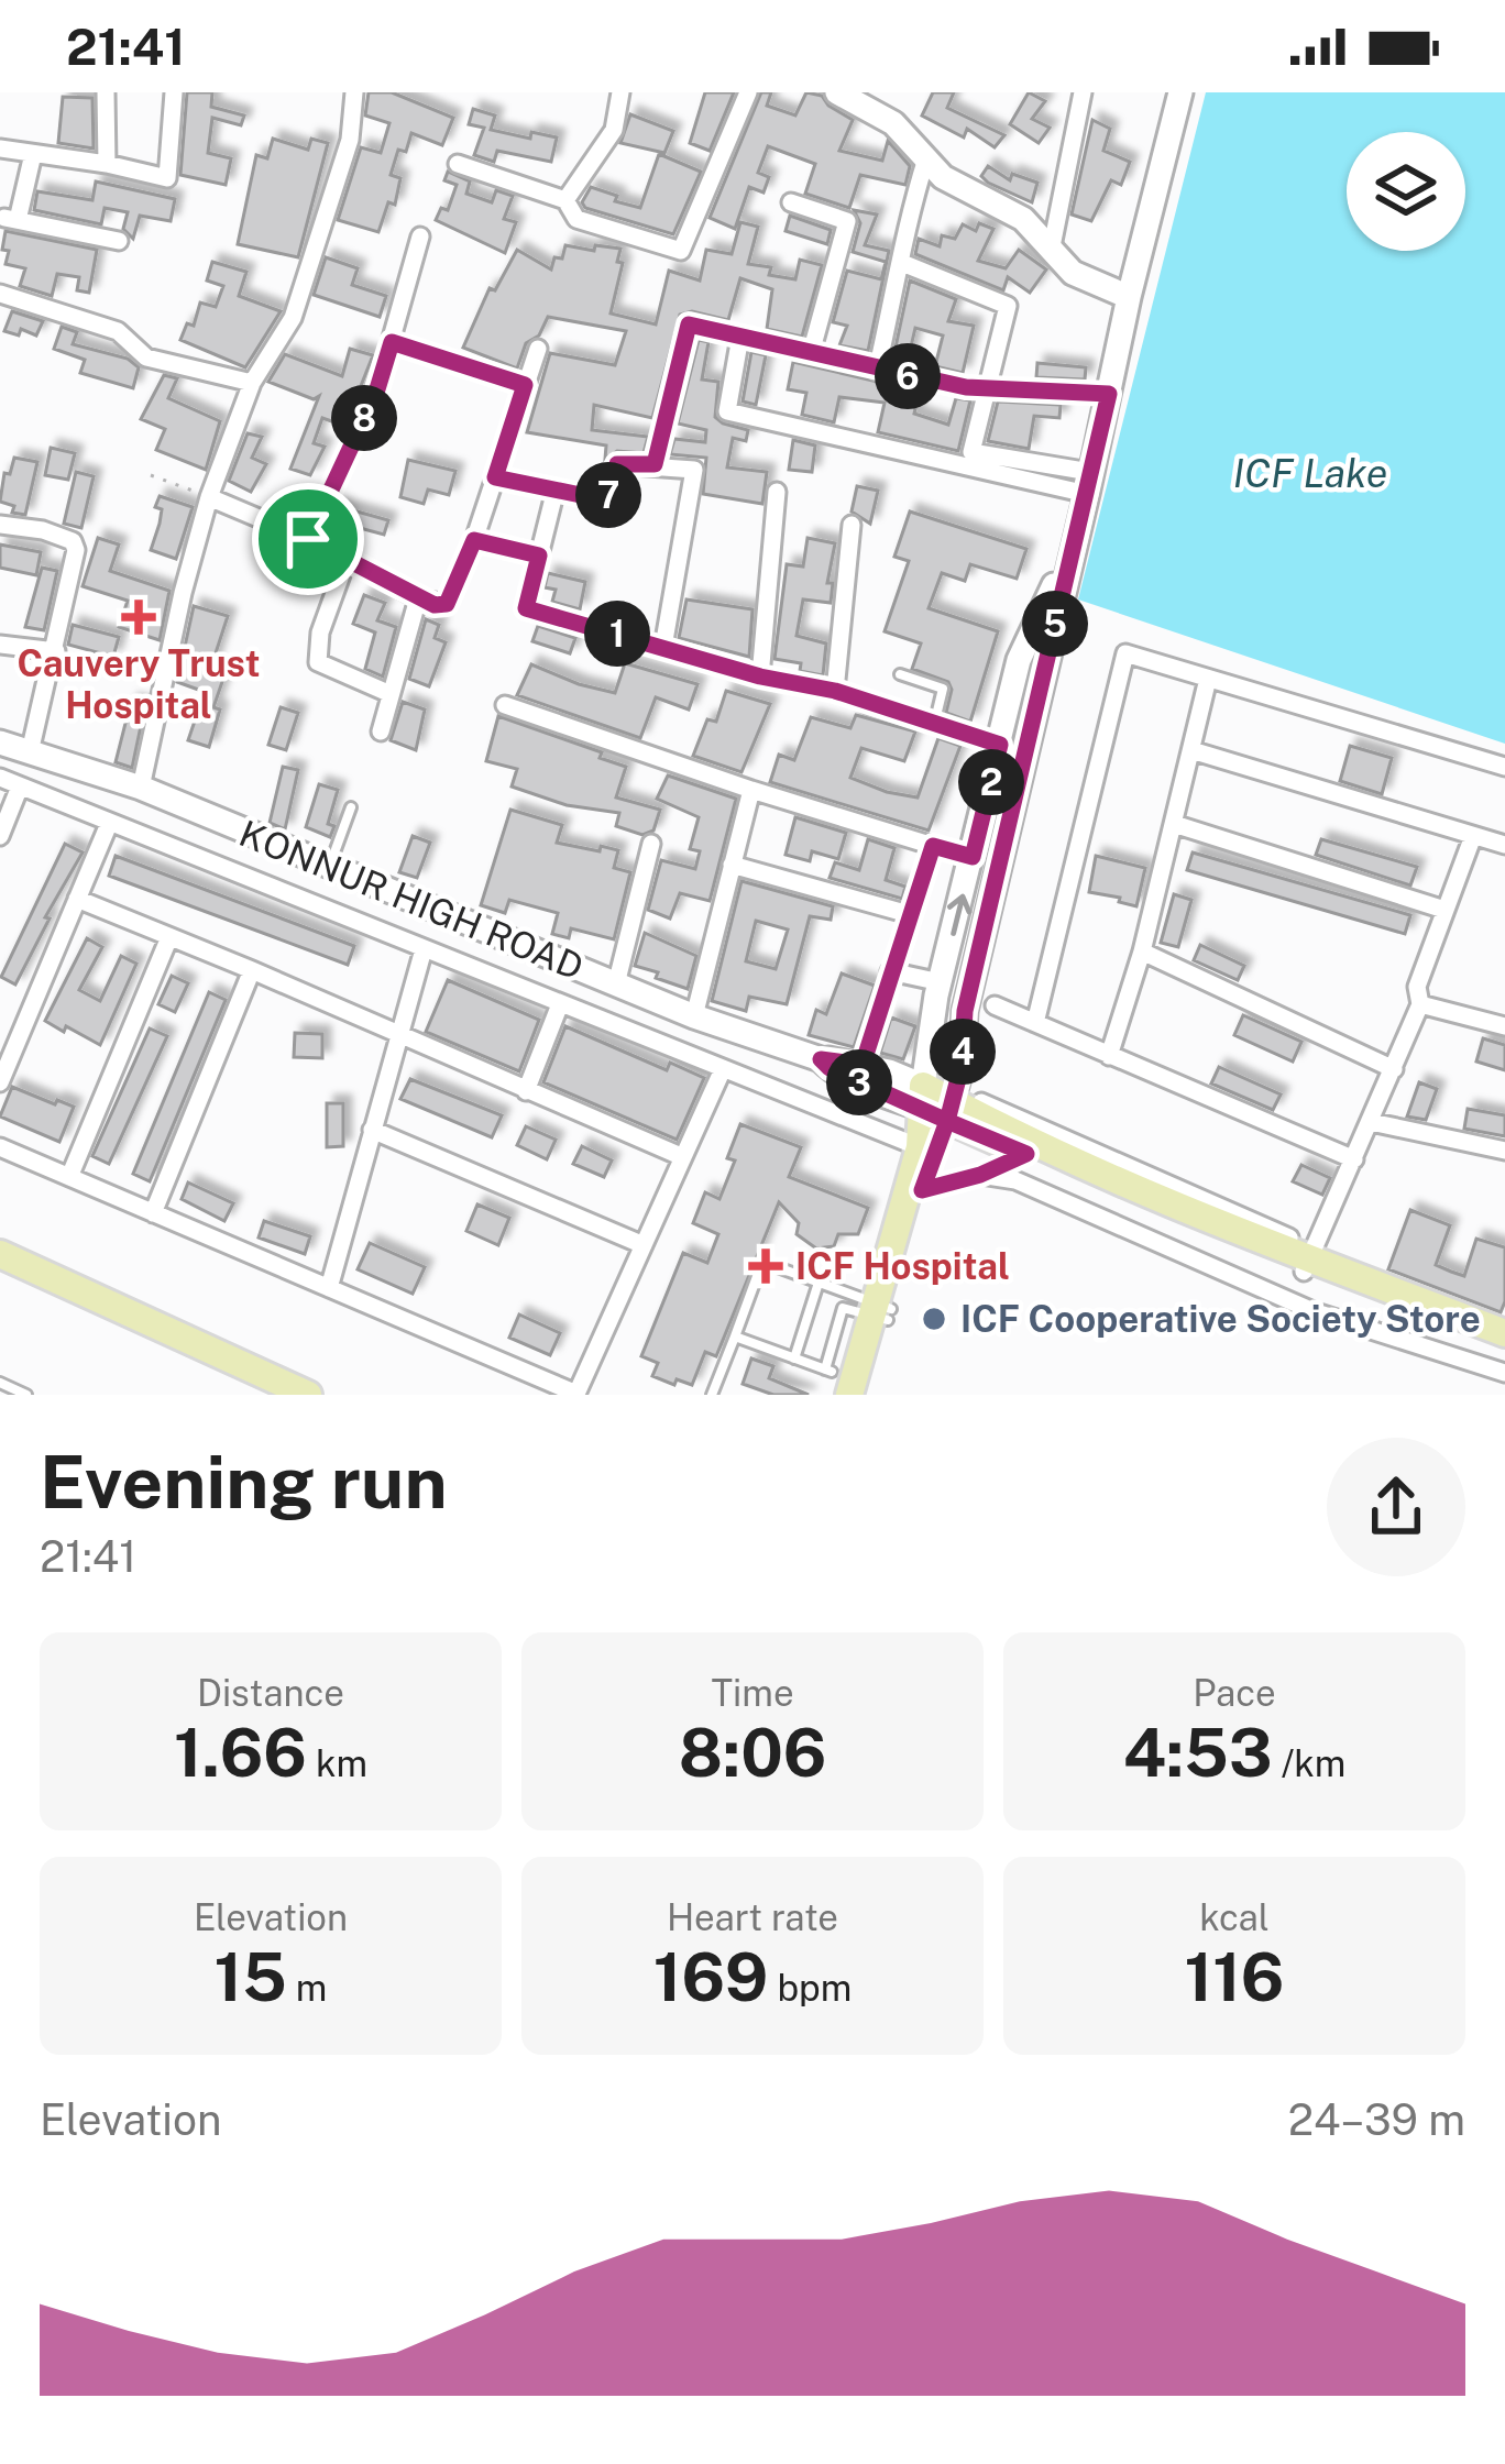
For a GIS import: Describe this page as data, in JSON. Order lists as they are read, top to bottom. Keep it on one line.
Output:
{"streets":{"main road":["KONNUR HIGH ROAD"]},"water":["ICF Lake"],"places":{"health":["Cauvery Trust Hospital","ICF Hospital"],"other":["ICF Cooperative Society Store"]},"page":{"status":"21:41","pins":["6","8","7","5","1","2","4","3"],"heading":["Evening run","21:41"],"stats":[["Distance","1.66 km"],["Time","8:06"],["Pace","4:53 /km"],["Elevation","15 m"],["Heart rate","169 bpm"],["kcal","116"]],"chart":["Elevation","24–39 m"]}}
